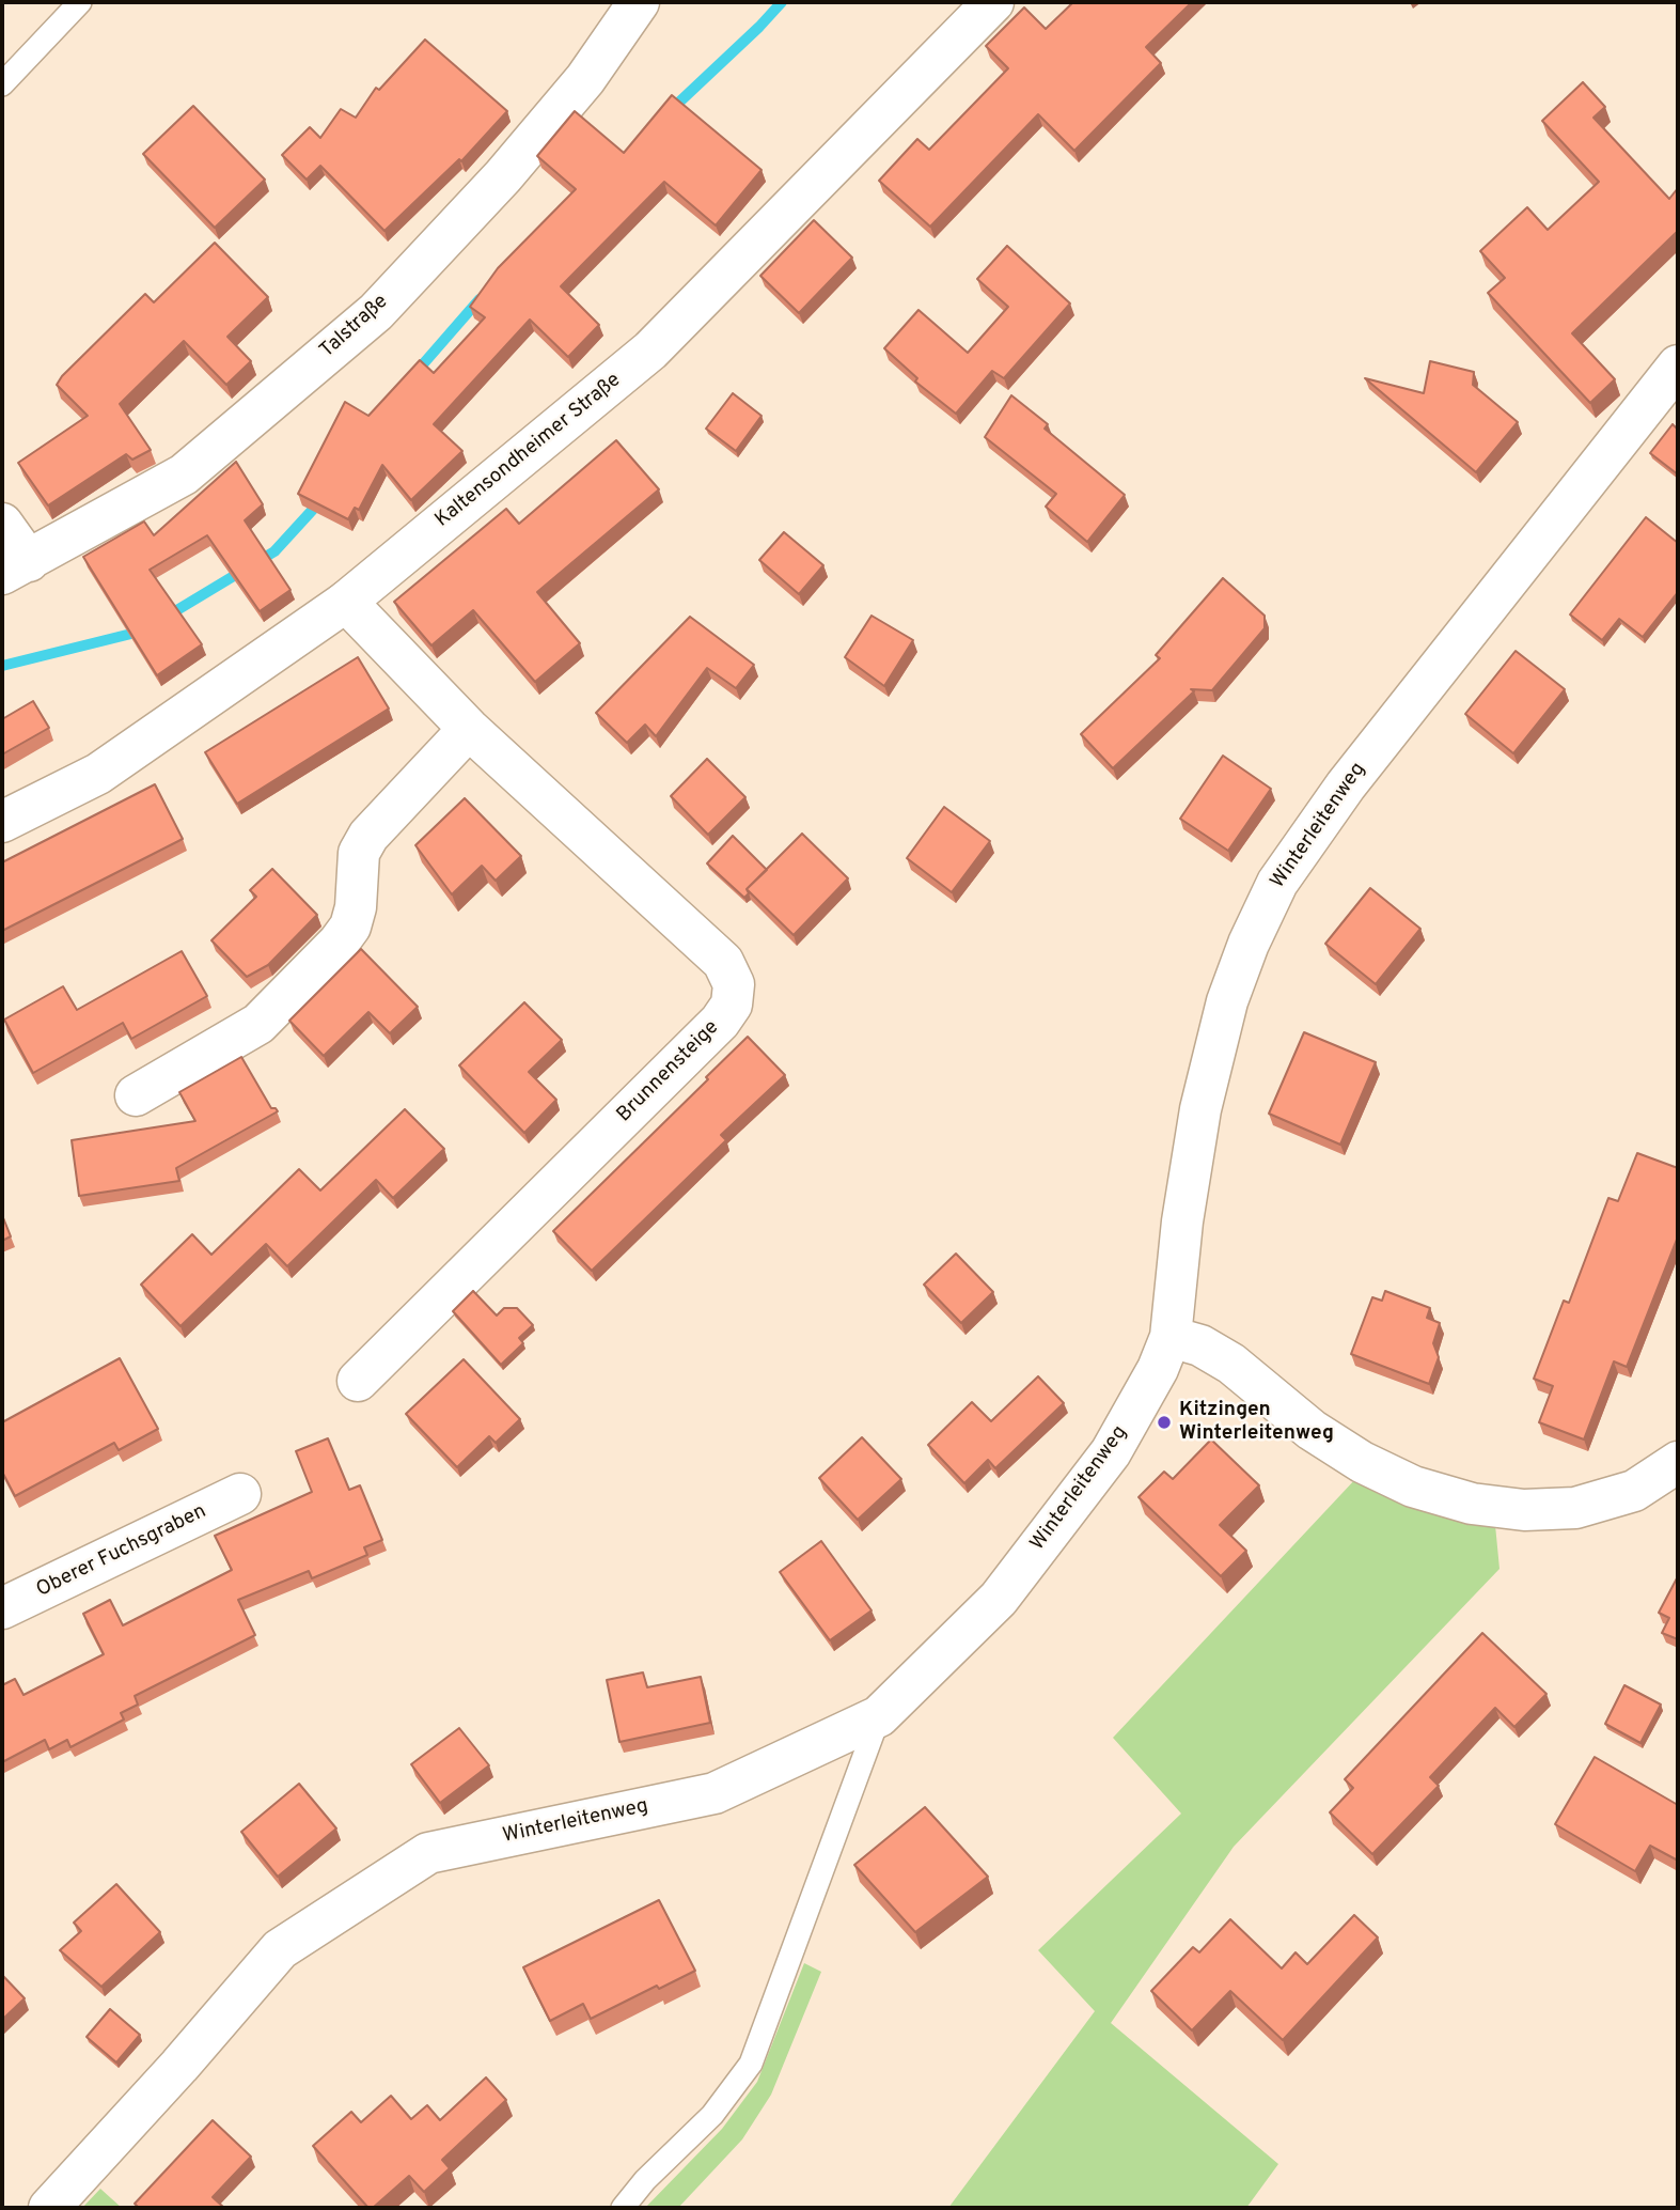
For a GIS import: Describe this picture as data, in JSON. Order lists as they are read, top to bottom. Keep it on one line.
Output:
{"streets":{"street":["Talstraße","Kaltensondheimer Straße","Winterleitenweg","Brunnensteige","Oberer Fuchsgraben"]},"crossings":[["Kaltensondheimer Straße","Brunnensteige"]],"places":["Kitzingen Winterleitenweg"]}
